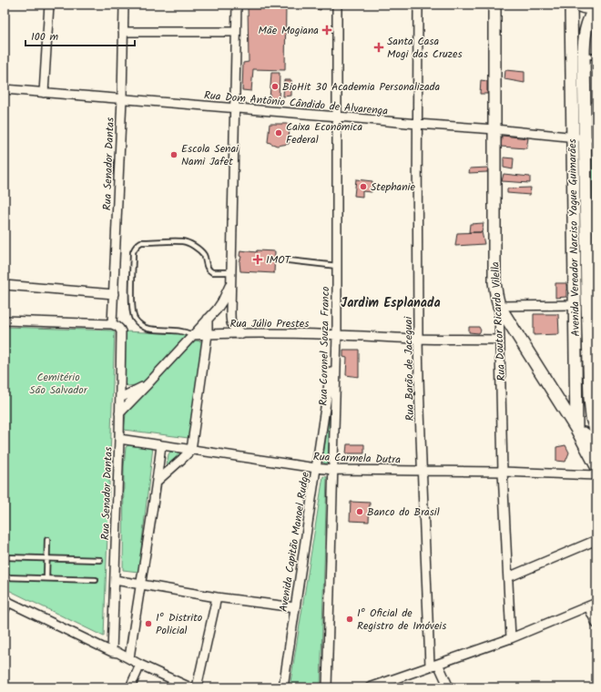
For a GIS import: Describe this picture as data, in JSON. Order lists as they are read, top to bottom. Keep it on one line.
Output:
{"streets":{"main road":["Avenida Vereador Narciso Yague Guimarães","Rua Doutor Ricardo Vilella"],"street":["Rua Dom Antônio Cândido de Alvarenga","Rua Senador Dantas","Rua Júlio Prestes","Rua Coronel Souza Franco","Rua Barão de Jaceguai","Rua Carmela Dutra","Avenida Capitão Manoel Rudge"]},"crossings":[["Rua Dom Antônio Cândido de Alvarenga","Rua Senador Dantas"],["Rua Dom Antônio Cândido de Alvarenga","Avenida Vereador Narciso Yague Guimarães"],["Rua Dom Antônio Cândido de Alvarenga","Rua Doutor Ricardo Vilella"],["Rua Dom Antônio Cândido de Alvarenga","Rua Coronel Souza Franco"],["Rua Dom Antônio Cândido de Alvarenga","Rua Barão de Jaceguai"],["Rua Senador Dantas","Rua Carmela Dutra"],["Rua Doutor Ricardo Vilella","Rua Júlio Prestes"],["Rua Doutor Ricardo Vilella","Rua Carmela Dutra"],["Rua Júlio Prestes","Rua Coronel Souza Franco"],["Rua Júlio Prestes","Rua Barão de Jaceguai"],["Rua Júlio Prestes","Avenida Capitão Manoel Rudge"],["Rua Coronel Souza Franco","Rua Carmela Dutra"],["Rua Coronel Souza Franco","Avenida Capitão Manoel Rudge"],["Rua Barão de Jaceguai","Rua Carmela Dutra"],["Rua Carmela Dutra","Avenida Capitão Manoel Rudge"]],"districts":["Jardim Esplanada"],"parks":["Cemitério São Salvador"],"places":{"health":["Mãe Mogiana","Santa Casa Mogi das Cruzes","IMOT"],"other":["BioHit 30 Academia Personalizada","Caixa Econômica Federal","Escola Senai Nami Jafet","Stephanie","Banco do Brasil","1º Oficial de Registro de Imóveis","1º Distrito Policial"]},"scale_bar":"100 m"}
